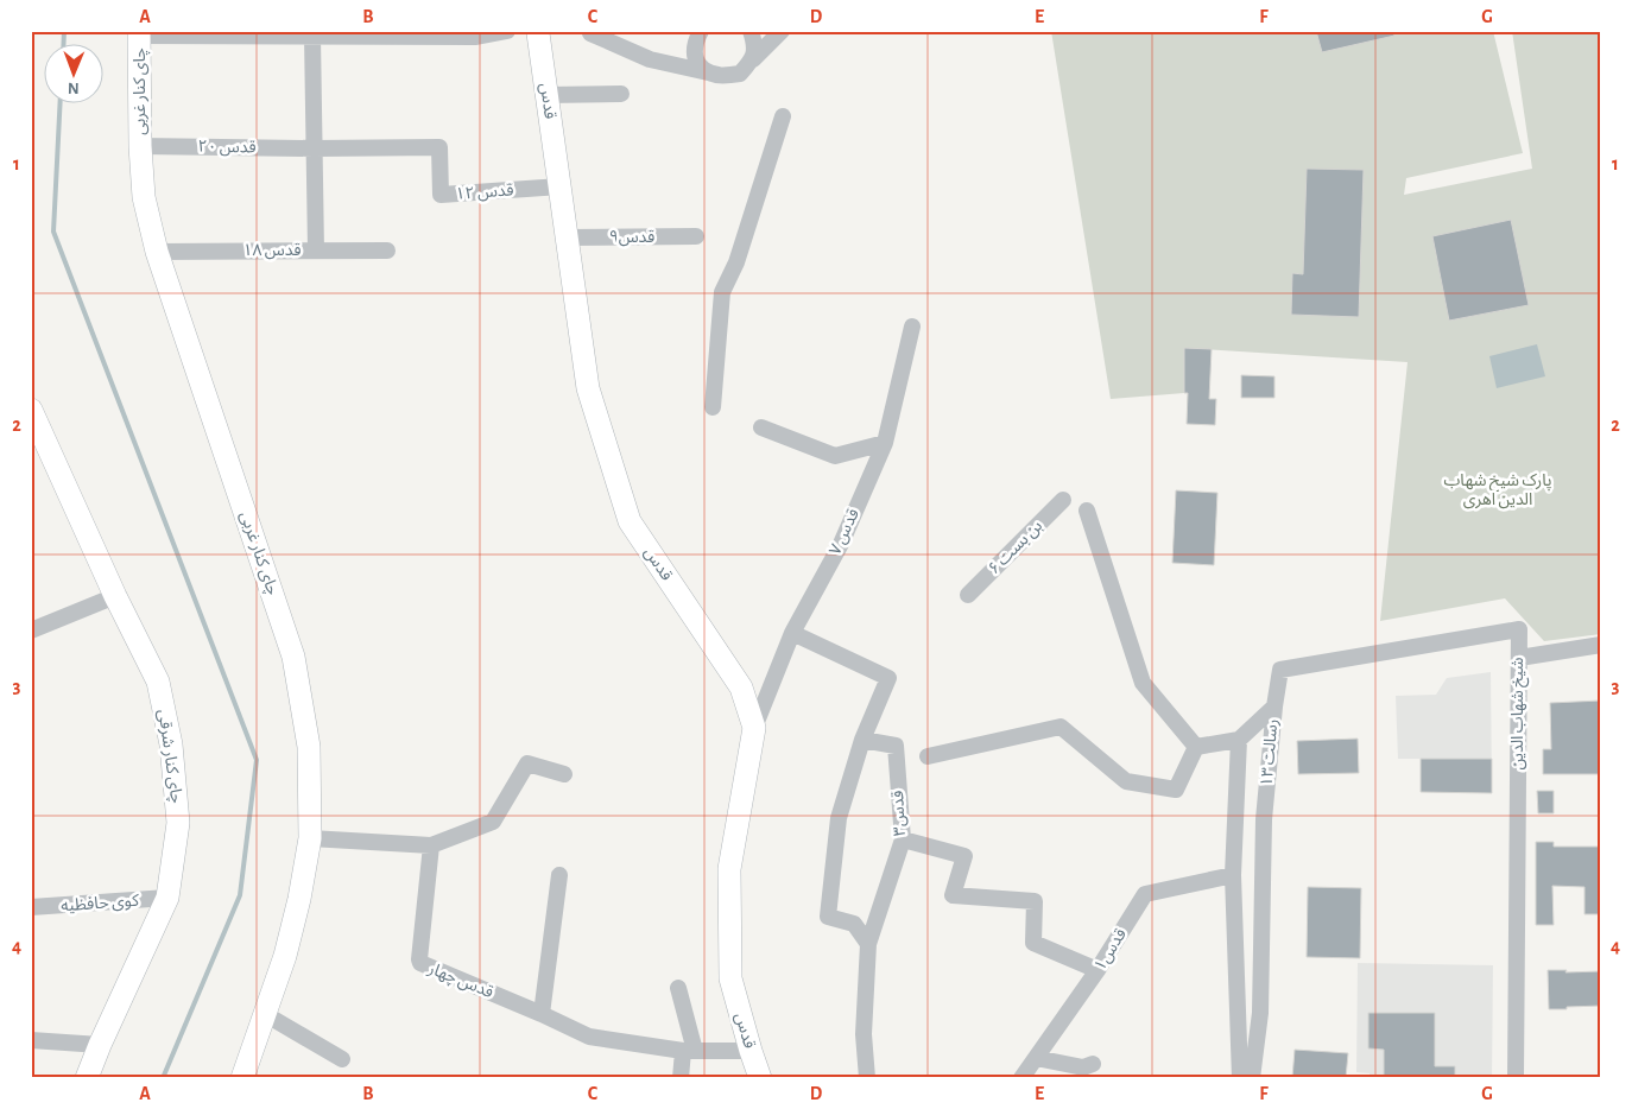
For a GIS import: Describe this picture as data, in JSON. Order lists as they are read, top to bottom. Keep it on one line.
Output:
{"streets":{"street":["چای کنار غربی","قدس","قدس ۲۰","قدس ۱۲","قدس۹","قدس ۱۸","قدس ۷","بن بست ۶","شیخ شهاب الدین","رسالت ۱۳","چای کنار شرقی","قدس۳","کوی حافظیه","قدس۱","قدس چهار"]},"crossings":[["چای کنار غربی","قدس ۲۰"],["چای کنار غربی","قدس ۱۸"],["قدس","قدس ۱۲"],["قدس","قدس۹"],["قدس","قدس ۷"],["قدس","قدس چهار"],["قدس ۲۰","قدس ۱۲"],["شیخ شهاب الدین","رسالت ۱۳"],["رسالت ۱۳","قدس۱"],["چای کنار شرقی","کوی حافظیه"]],"parks":["پارک شیخ شهاب الدین اهری"],"north":"bottom","grid":{"columns":["A","B","C","D","E","F","G"],"rows":["1","2","3","4"]}}
